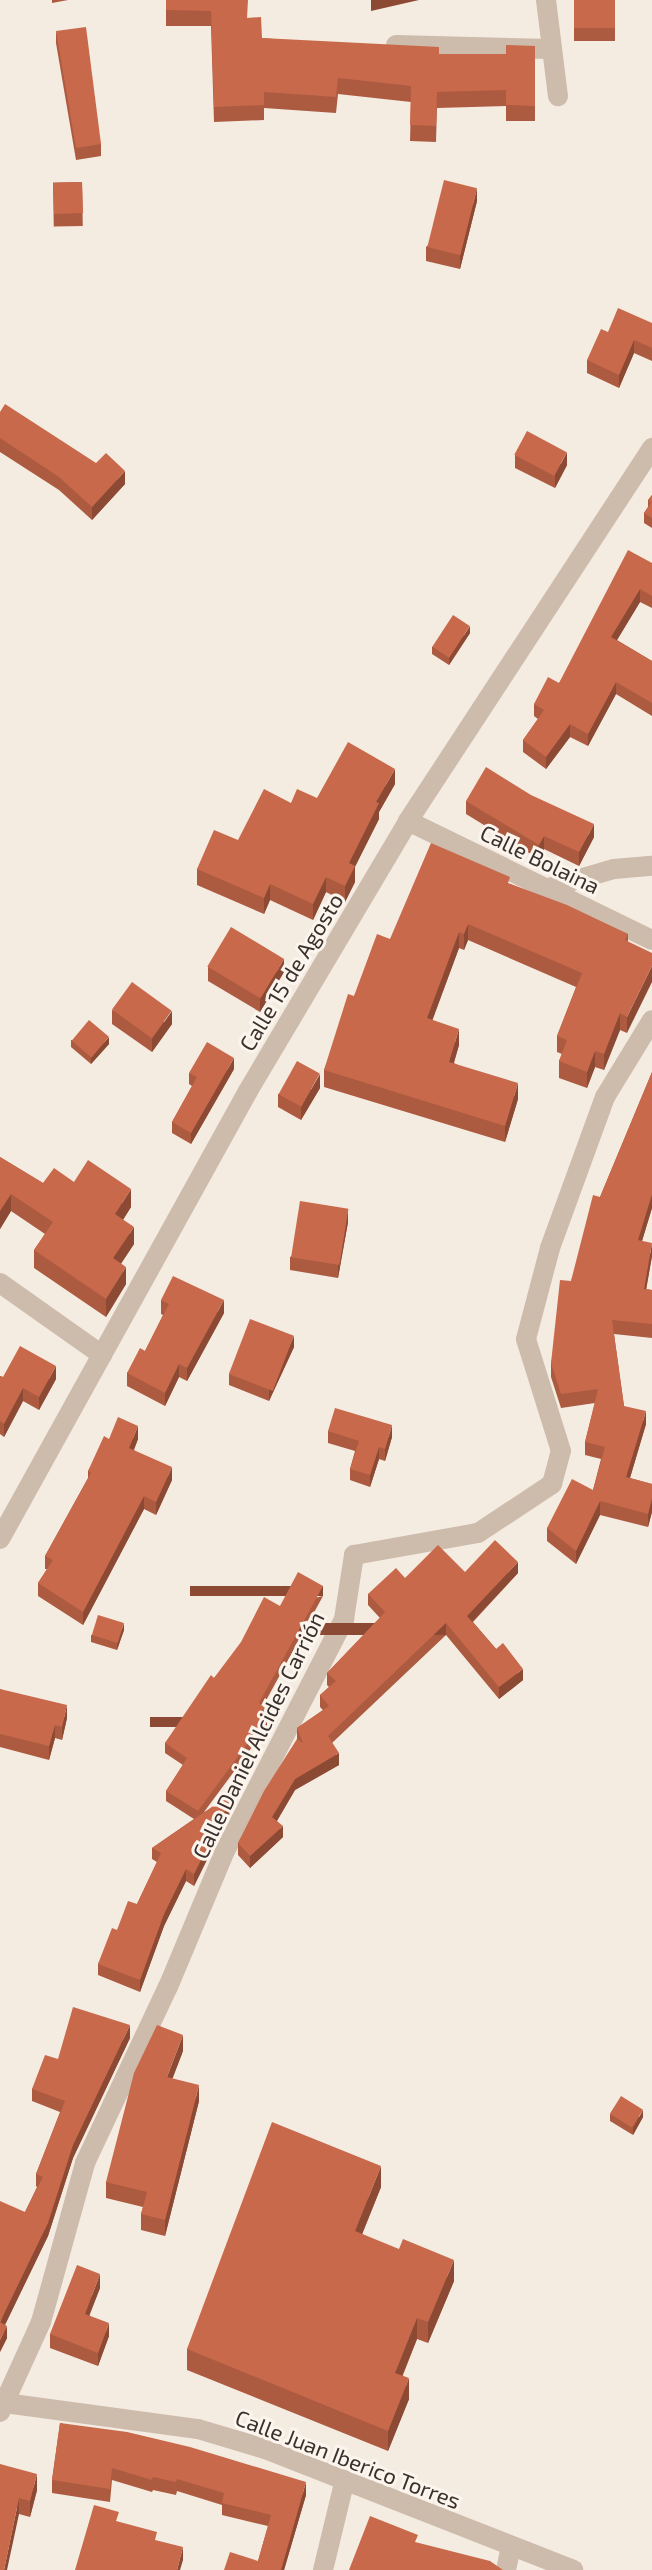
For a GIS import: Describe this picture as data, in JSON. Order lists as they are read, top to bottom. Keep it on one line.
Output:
{"streets":{"street":["Calle Bolaina","Calle 15 de Agosto","Calle Daniel Alcides Carrión","Calle Juan Iberico Torres"]},"crossings":[["Calle Bolaina","Calle 15 de Agosto"],["Calle Daniel Alcides Carrión","Calle Juan Iberico Torres"]]}
